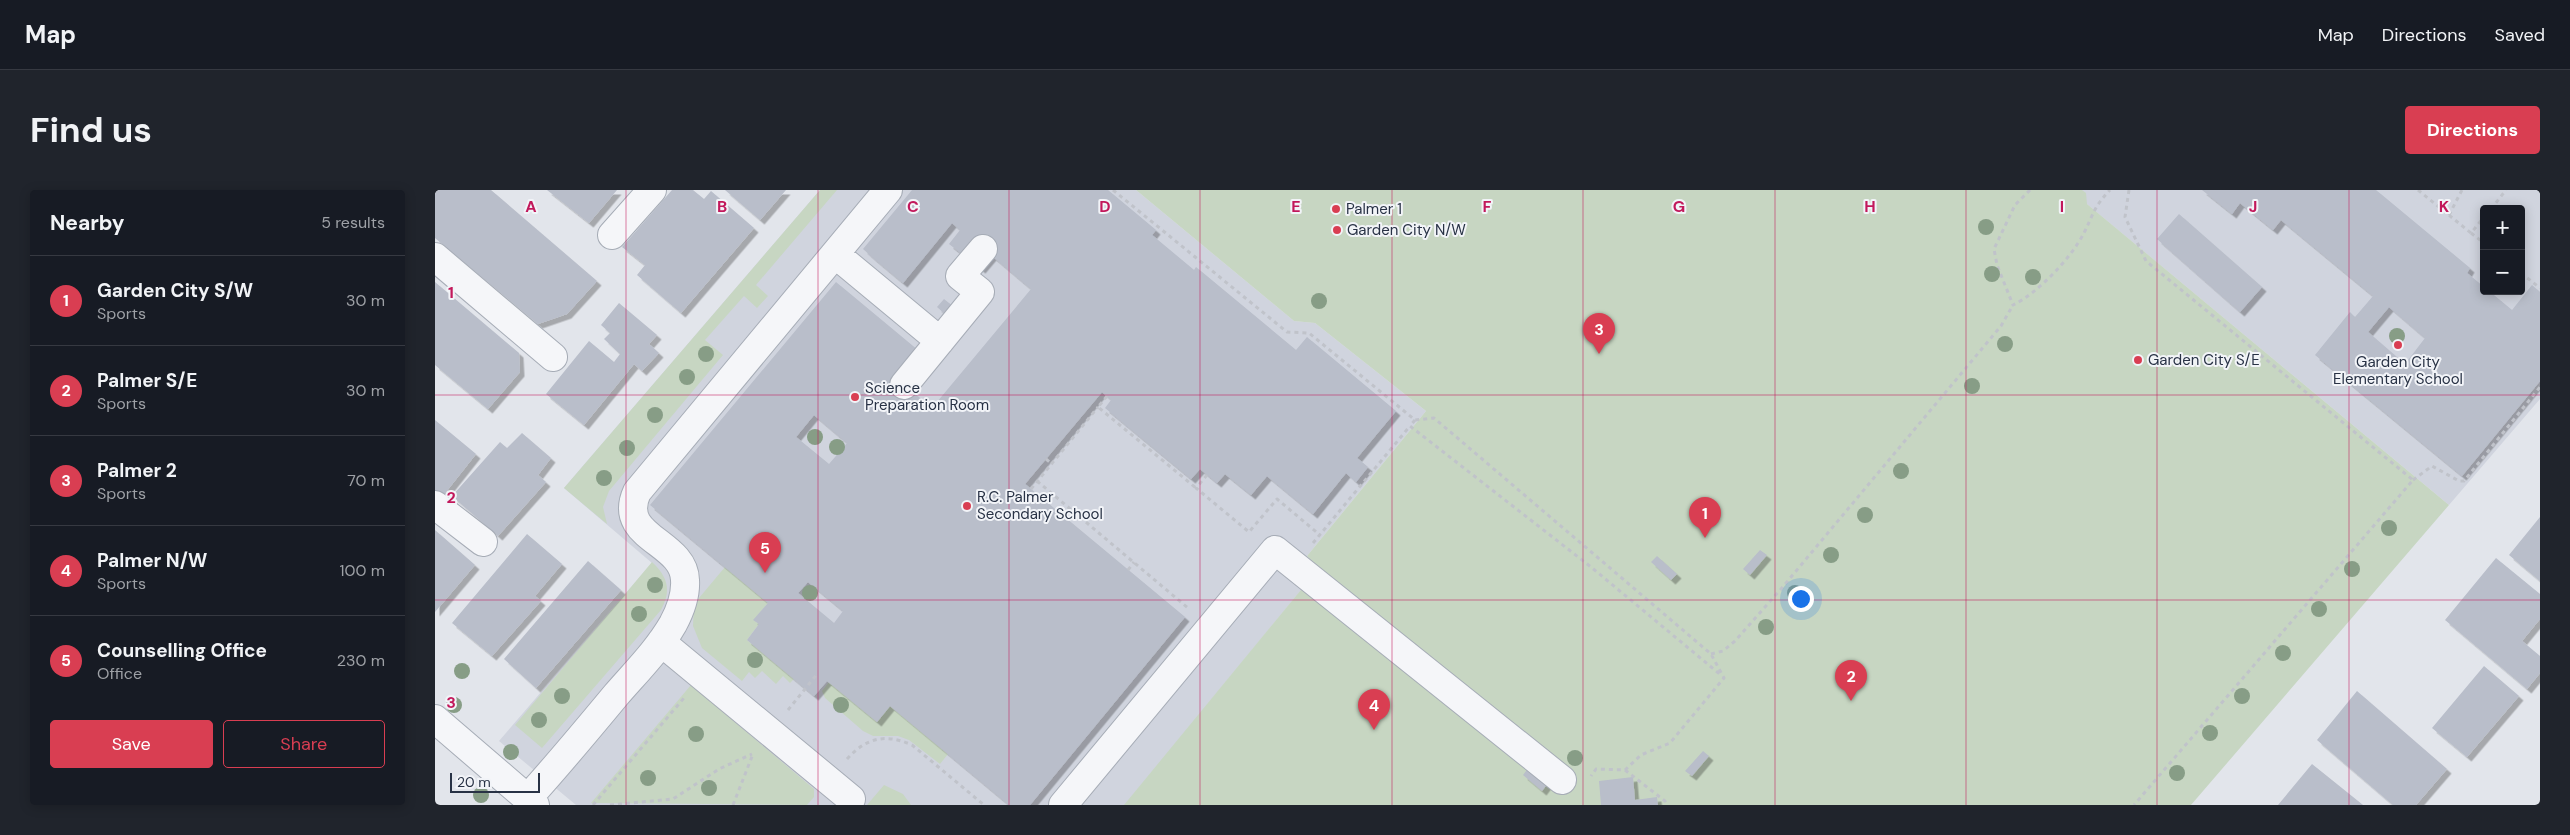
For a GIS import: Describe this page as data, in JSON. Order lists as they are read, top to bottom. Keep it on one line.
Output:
{"places":["Palmer 1","Garden City N/W","Garden City Elementary School","Garden City S/E","Science Preparation Room","R.C. Palmer Secondary School"],"scale_bar":"20 m","page":{"header":"Map","nav":["Map","Directions","Saved"],"buttons":["Directions",["Save","Share"]],"title":"Find us","heading":["Nearby","5 results"],"map_buttons":["+","−"],"list":[{"mark":"1","name":"Garden City S/W","note":"Sports","value":"30 m"},{"mark":"2","name":"Palmer S/E","note":"Sports","value":"30 m"},{"mark":"3","name":"Palmer 2","note":"Sports","value":"70 m"},{"mark":"4","name":"Palmer N/W","note":"Sports","value":"100 m"},{"mark":"5","name":"Counselling Office","note":"Office","value":"230 m"}],"pins":["3","1","5","2","4"],"scale":"20 m"},"grid":{"columns":["A","B","C","D","E","F","G","H","I","J","K"],"rows":["1","2","3"]}}
